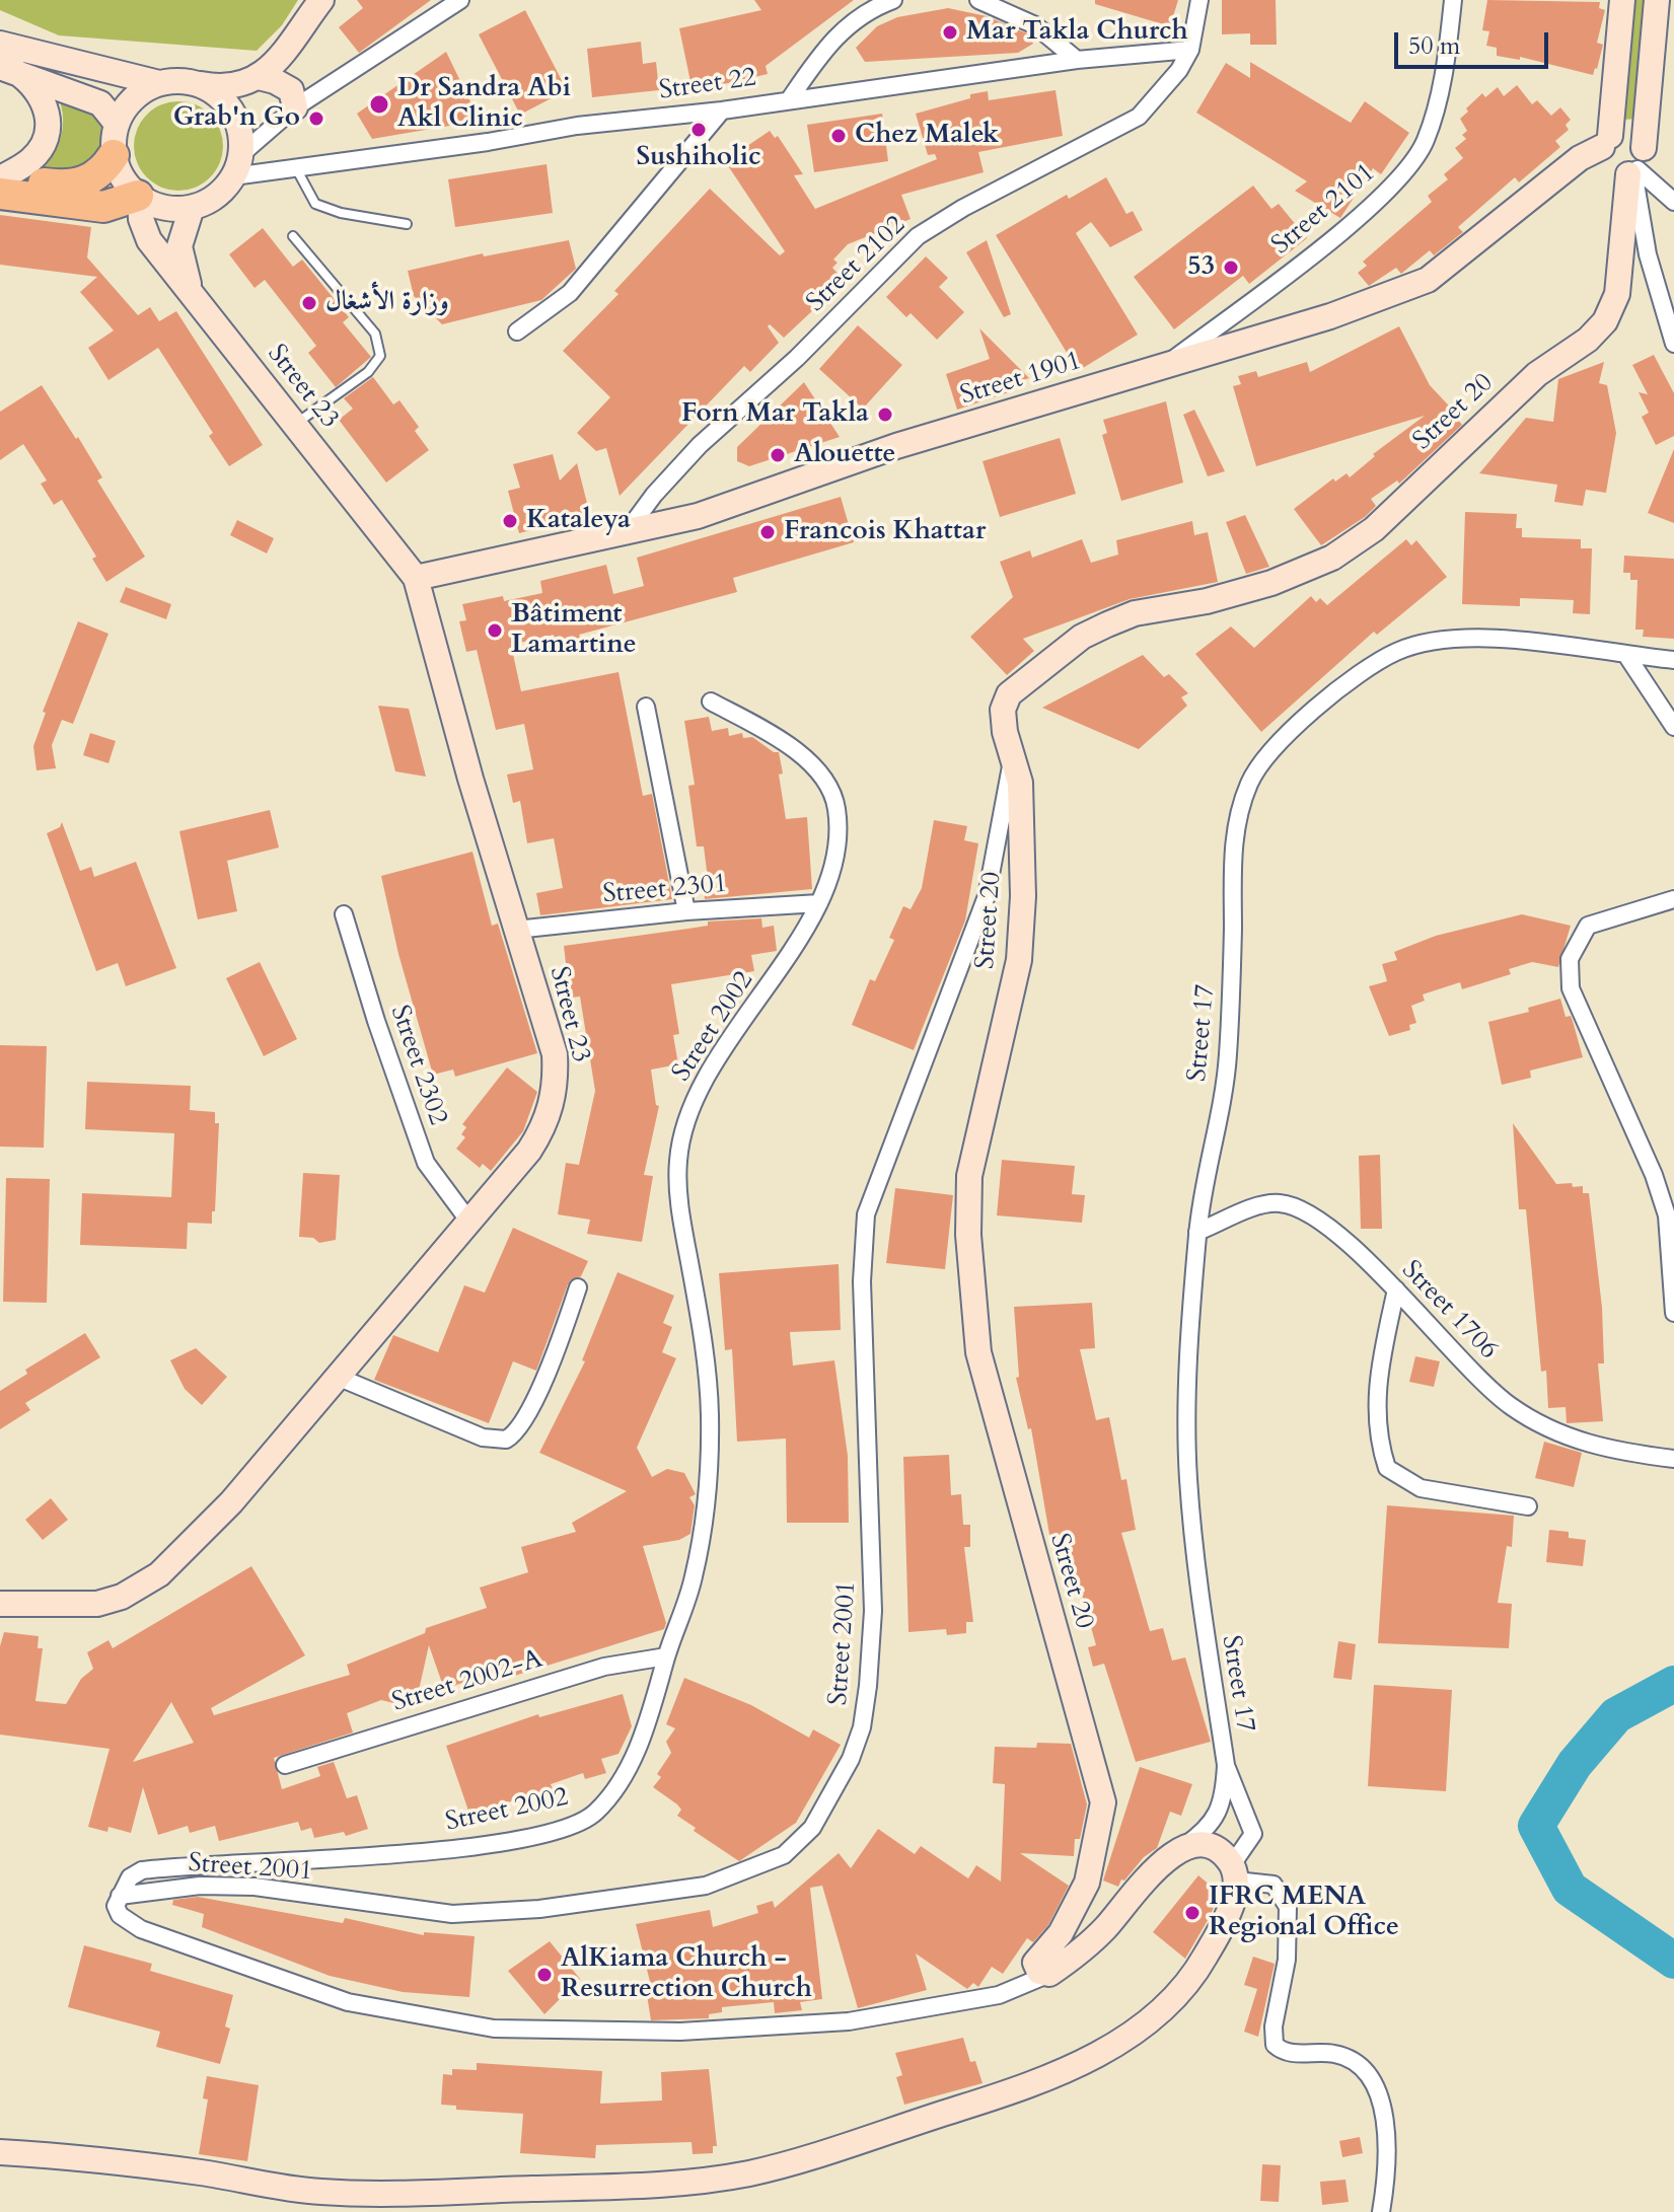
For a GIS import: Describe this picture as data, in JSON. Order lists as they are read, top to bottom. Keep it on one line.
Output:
{"streets":{"street":["Street 22","Street 2101","Street 2102","Street 1901","Street 23","Street 20","Street 2301","Street 2002","Street 17","Street 2302","Street 1706","Street 2001","Street 2002-A"]},"crossings":[["Street 22","Street 2102"],["Street 22","Street 23"],["Street 2101","Street 1901"],["Street 2102","Street 1901"],["Street 1901","Street 23"],["Street 23","Street 2301"],["Street 23","Street 2302"],["Street 20","Street 2001"],["Street 2301","Street 2002"],["Street 2002","Street 2001"],["Street 2002","Street 2002-A"],["Street 17","Street 1706"]],"places":["Mar Takla Church","Dr Sandra Abi Akl Clinic","Grab'n Go","Sushiholic","Chez Malek","53","وزارة الأشغال","Forn Mar Takla","Alouette","Kataleya","Francois Khattar","Bâtiment Lamartine","IFRC MENA Regional Office","AlKiama Church - Resurrection Church"],"scale_bar":"50 m"}
